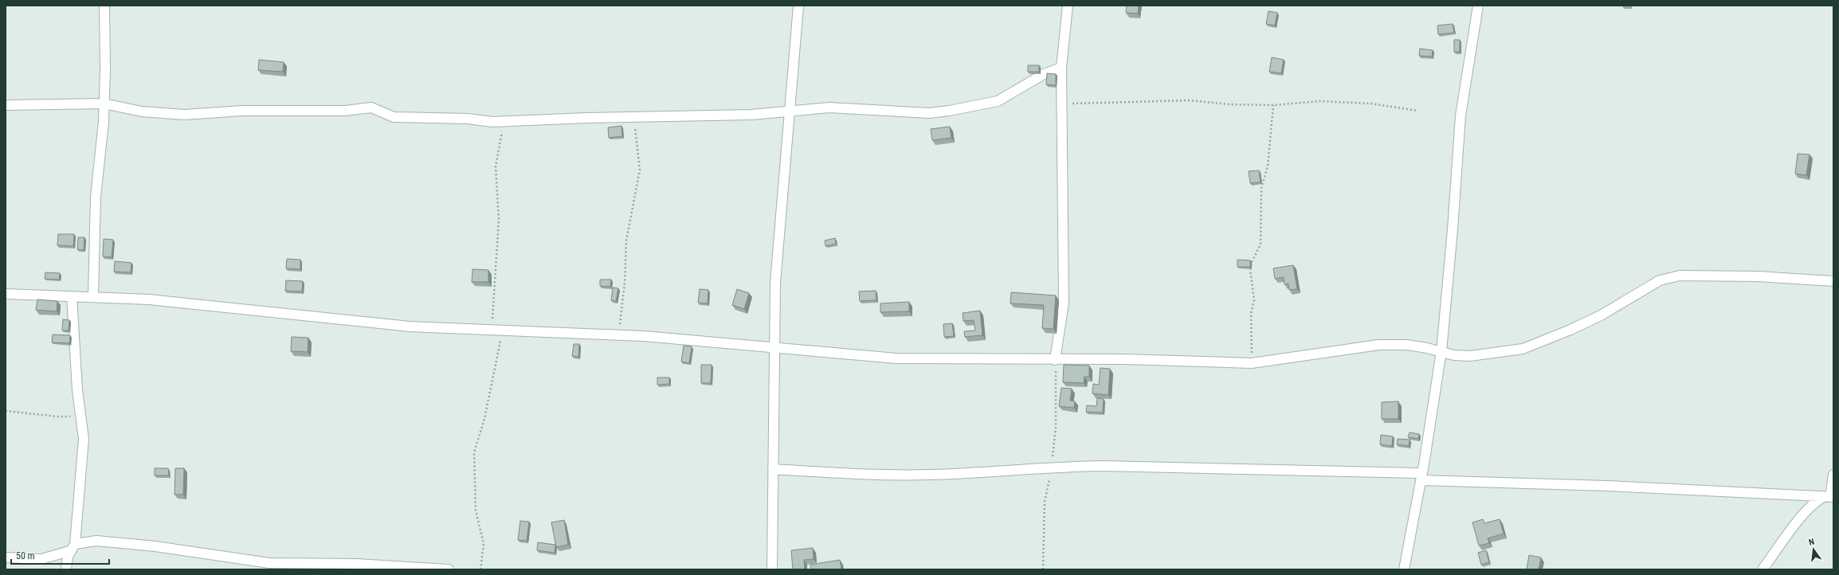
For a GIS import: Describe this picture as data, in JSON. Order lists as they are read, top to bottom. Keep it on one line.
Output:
{"scale_bar":"50 m","north":"top"}
